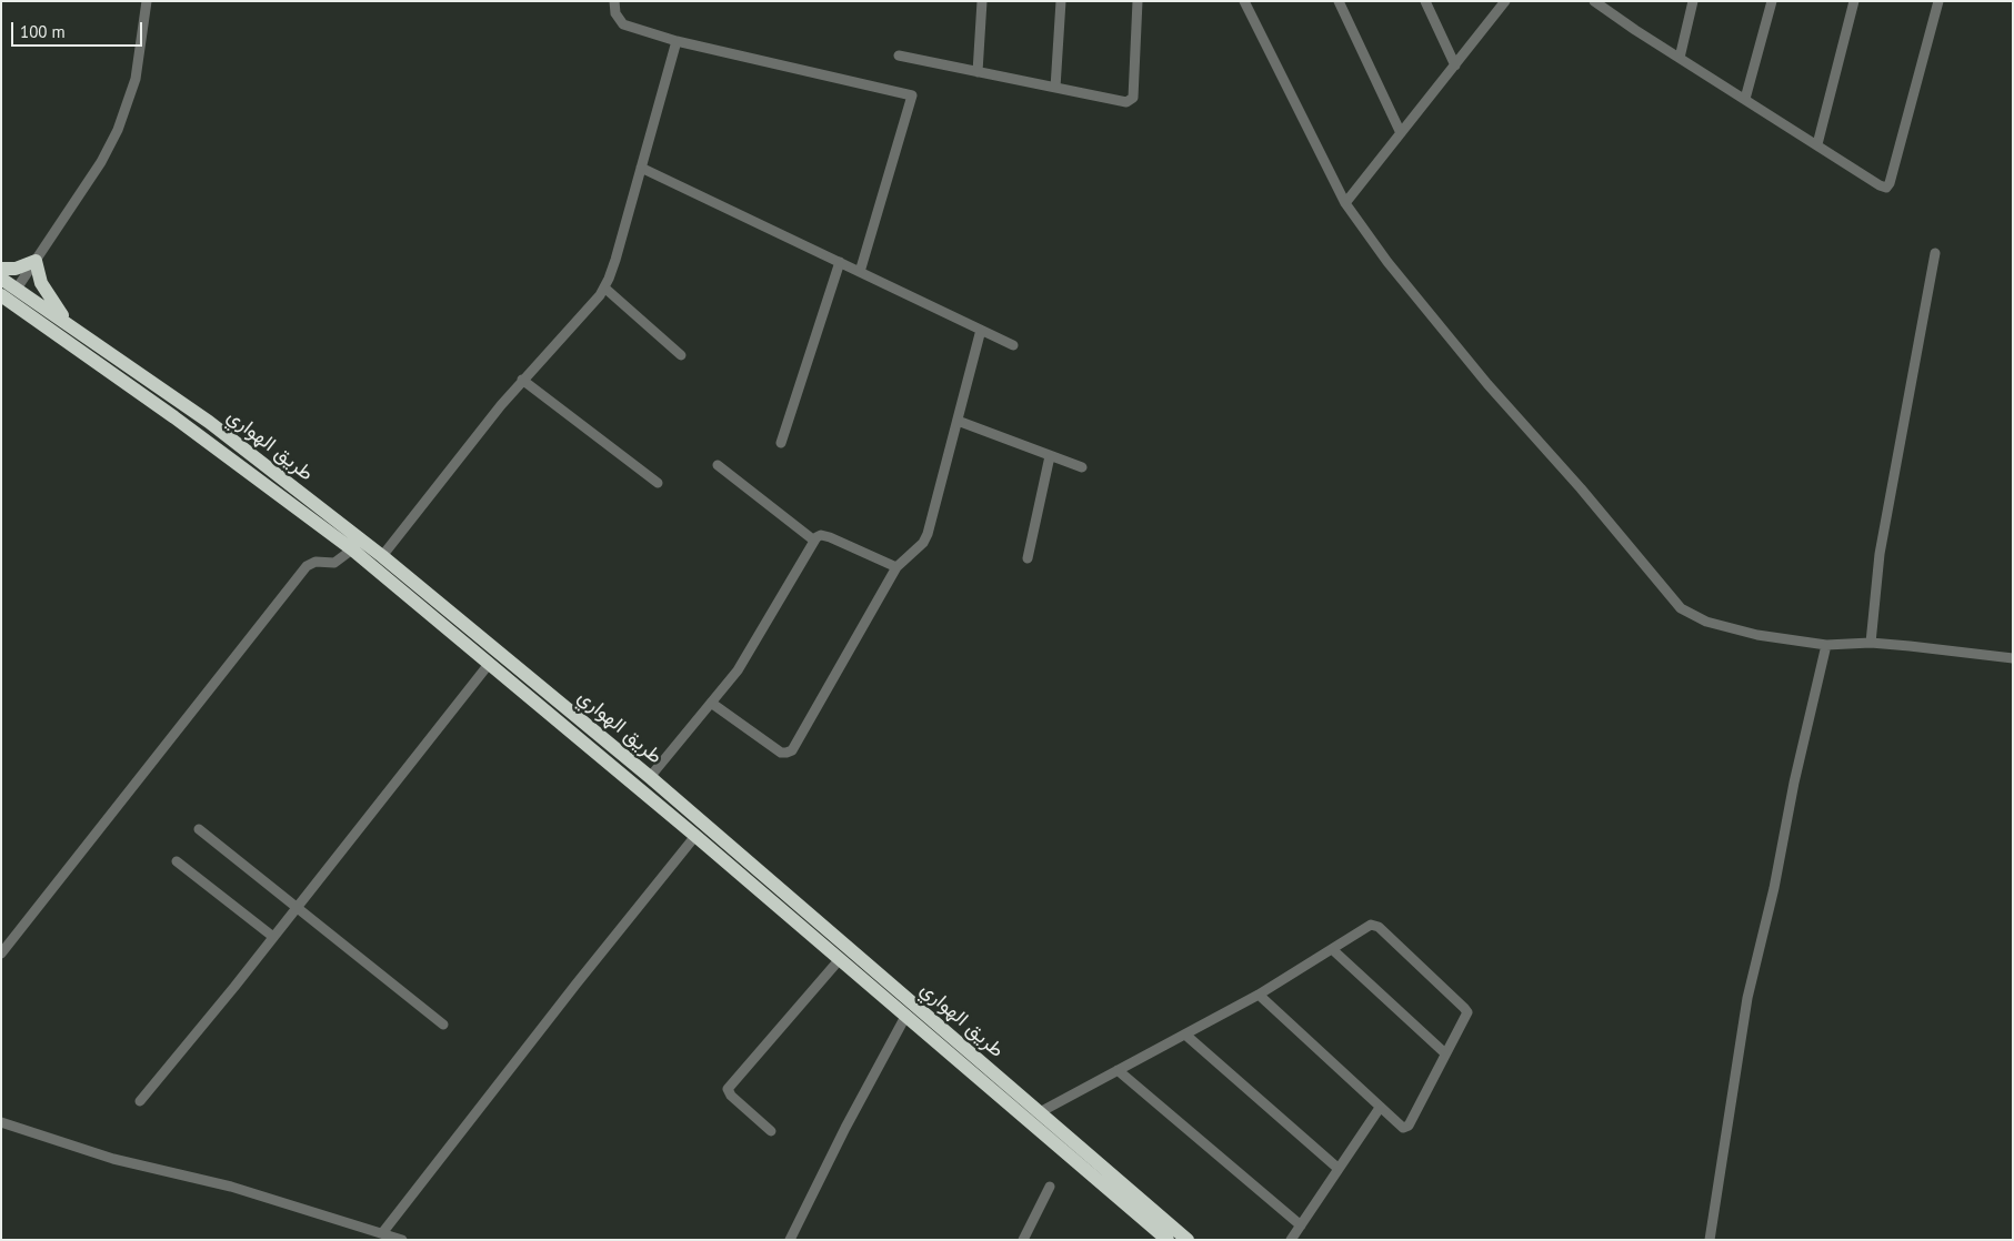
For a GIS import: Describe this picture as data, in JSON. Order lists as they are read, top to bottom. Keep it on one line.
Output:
{"streets":{"highway":["طريق الهواري"]},"scale_bar":"100 m"}
